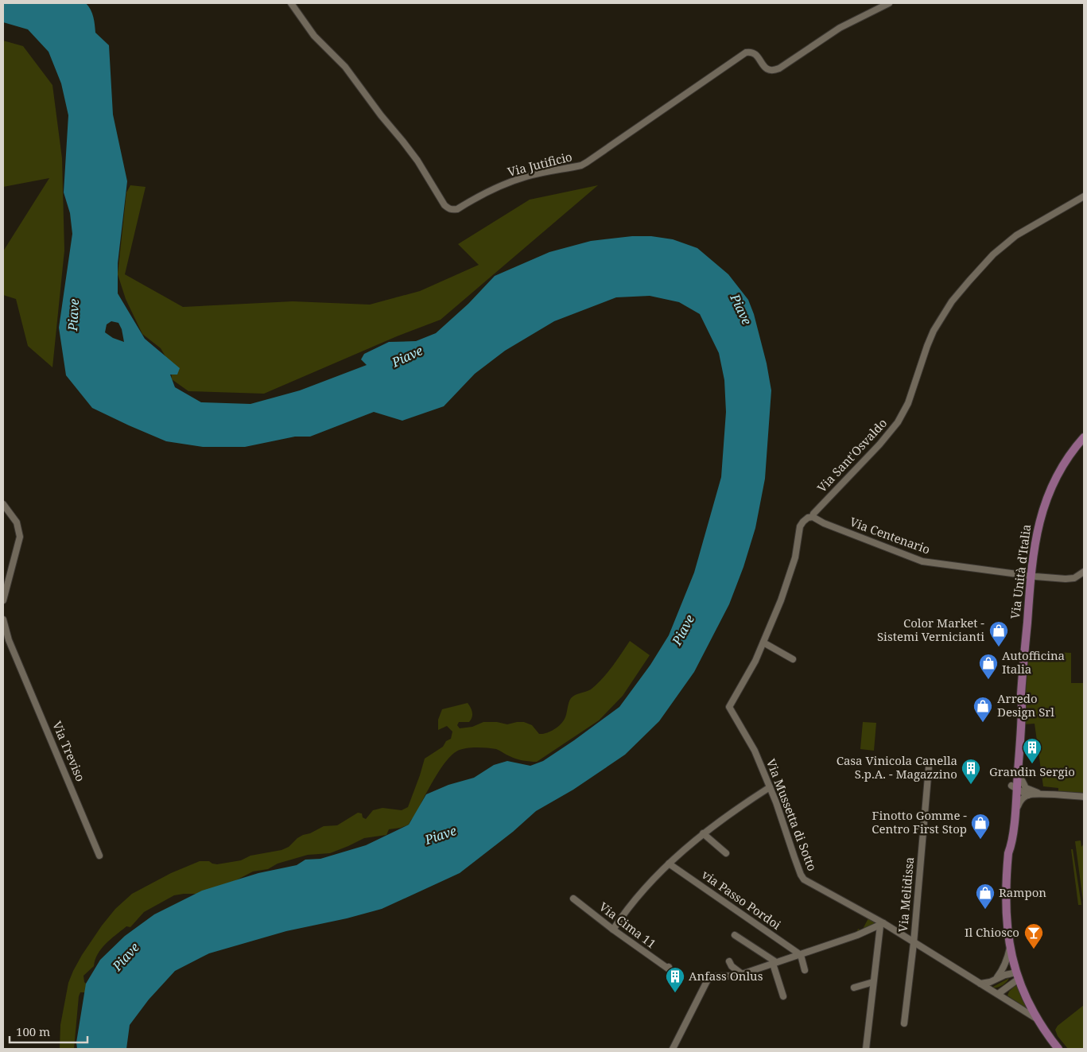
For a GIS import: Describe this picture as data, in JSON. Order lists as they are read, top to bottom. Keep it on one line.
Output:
{"streets":{"main road":["Via Unità d'Italia"],"street":["Via Jutificio","Via Sant'Osvaldo","Via Centenario","Via Treviso","Via Mussetta di Sotto","Via Melidissa","via Passo Pordoi","Via Cima 11"]},"crossings":[["Via Sant'Osvaldo","Via Centenario"],["Via Sant'Osvaldo","Via Mussetta di Sotto"],["Via Centenario","Via Unità d'Italia"],["Via Centenario","Via Mussetta di Sotto"],["Via Unità d'Italia","Via Mussetta di Sotto"],["Via Mussetta di Sotto","Via Melidissa"]],"water":["Piave"],"places":{"shop":["Color Market - Sistemi Vernicianti","Autofficina Italia","Arredo Design Srl","Finotto Gomme - Centro First Stop","Rampon"],"building":["Grandin Sergio","Casa Vinicola Canella S.p.A. - Magazzino","Anfass Onlus"],"bar":["Il Chiosco"]},"scale_bar":"100 m"}
